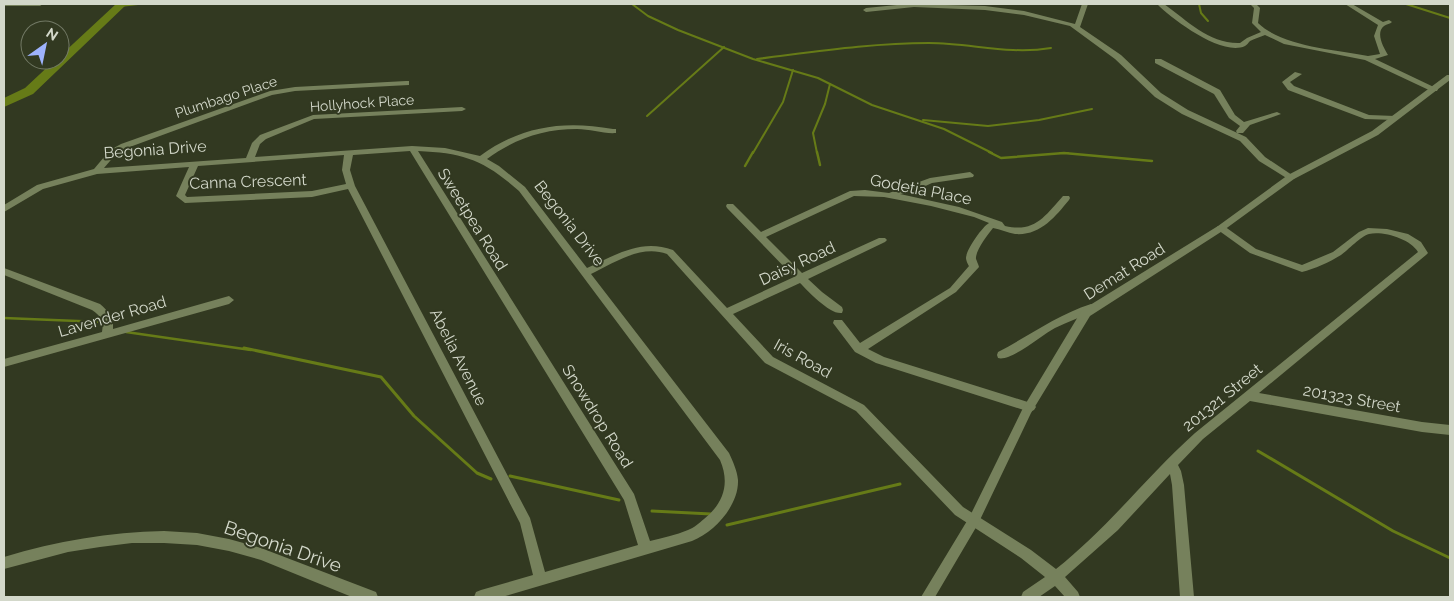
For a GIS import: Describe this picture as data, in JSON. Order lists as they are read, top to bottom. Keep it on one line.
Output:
{"streets":{"street":["Plumbago Place","Hollyhock Place","Begonia Drive","Canna Crescent","Godetia Place","Sweetpea Road","Daisy Road","Demat Road","Lavender Road","Abelia Avenue","Iris Road","201321 Street","201323 Street","Snowdrop Road"]},"crossings":[["Plumbago Place","Begonia Drive"],["Hollyhock Place","Begonia Drive"],["Begonia Drive","Canna Crescent"],["Begonia Drive","Sweetpea Road"],["Begonia Drive","Abelia Avenue"],["Begonia Drive","Iris Road"],["Begonia Drive","Snowdrop Road"],["Canna Crescent","Abelia Avenue"],["Sweetpea Road","Snowdrop Road"],["Daisy Road","Iris Road"],["Demat Road","Iris Road"],["Demat Road","201321 Street"],["Iris Road","201321 Street"],["201321 Street","201323 Street"]],"north":"top right"}
